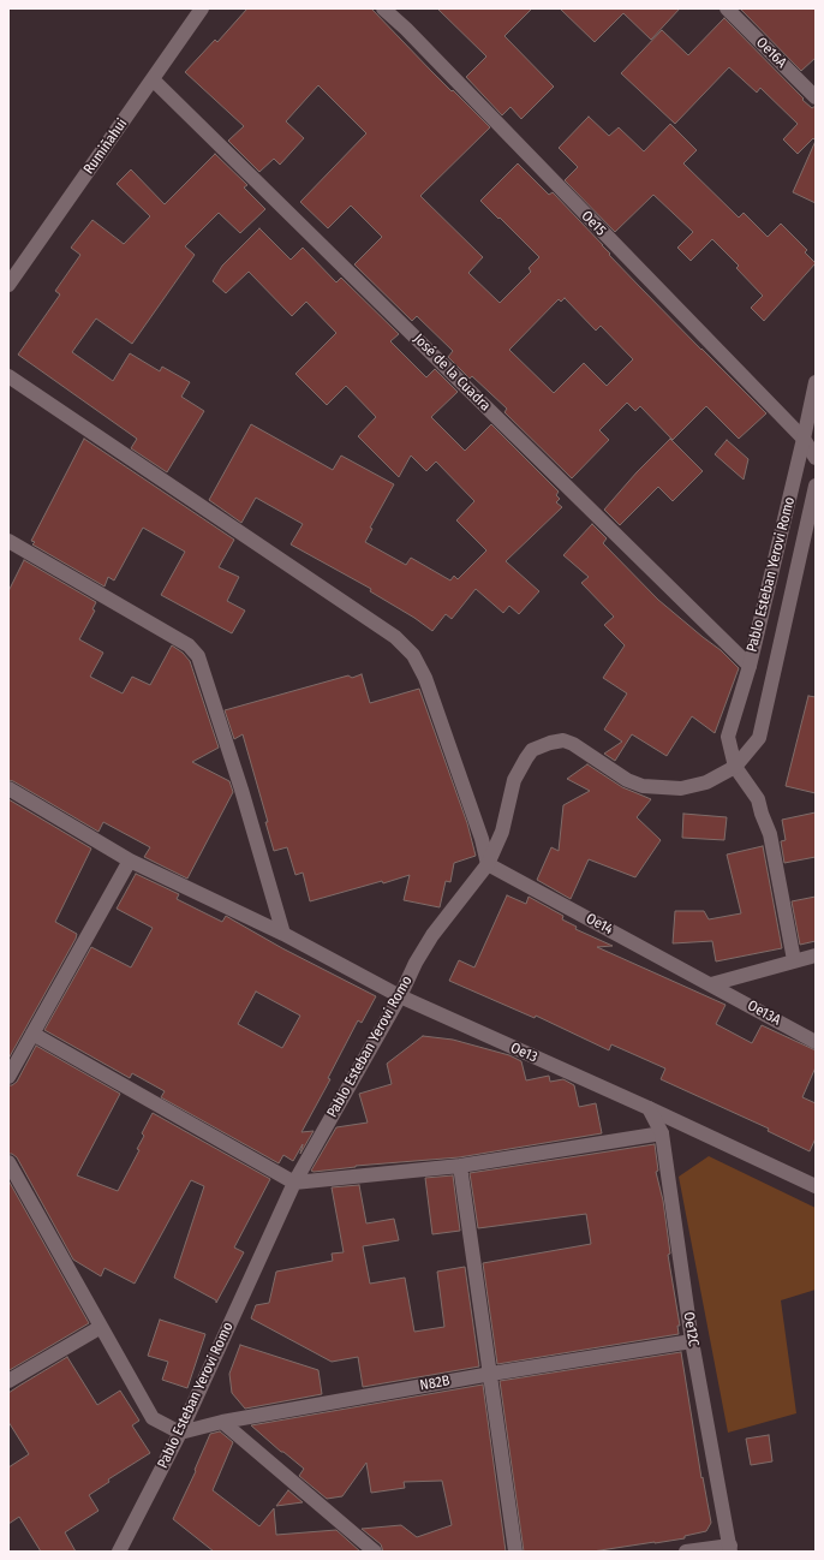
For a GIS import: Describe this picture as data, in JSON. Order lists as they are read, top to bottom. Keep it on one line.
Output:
{"streets":{"street":["Oe16A","Rumiñahui","Oe15","José de la Cuadra","Pablo Esteban Yerovi Romo","Oe14","Oe13A","Oe13","Oe12C","N82B"]},"crossings":[["Rumiñahui","José de la Cuadra"],["Oe15","Pablo Esteban Yerovi Romo"],["José de la Cuadra","Pablo Esteban Yerovi Romo"],["Pablo Esteban Yerovi Romo","Oe14"],["Pablo Esteban Yerovi Romo","Oe13"],["Pablo Esteban Yerovi Romo","N82B"],["Oe14","Oe13A"],["Oe13","Oe12C"],["Oe12C","N82B"]]}
